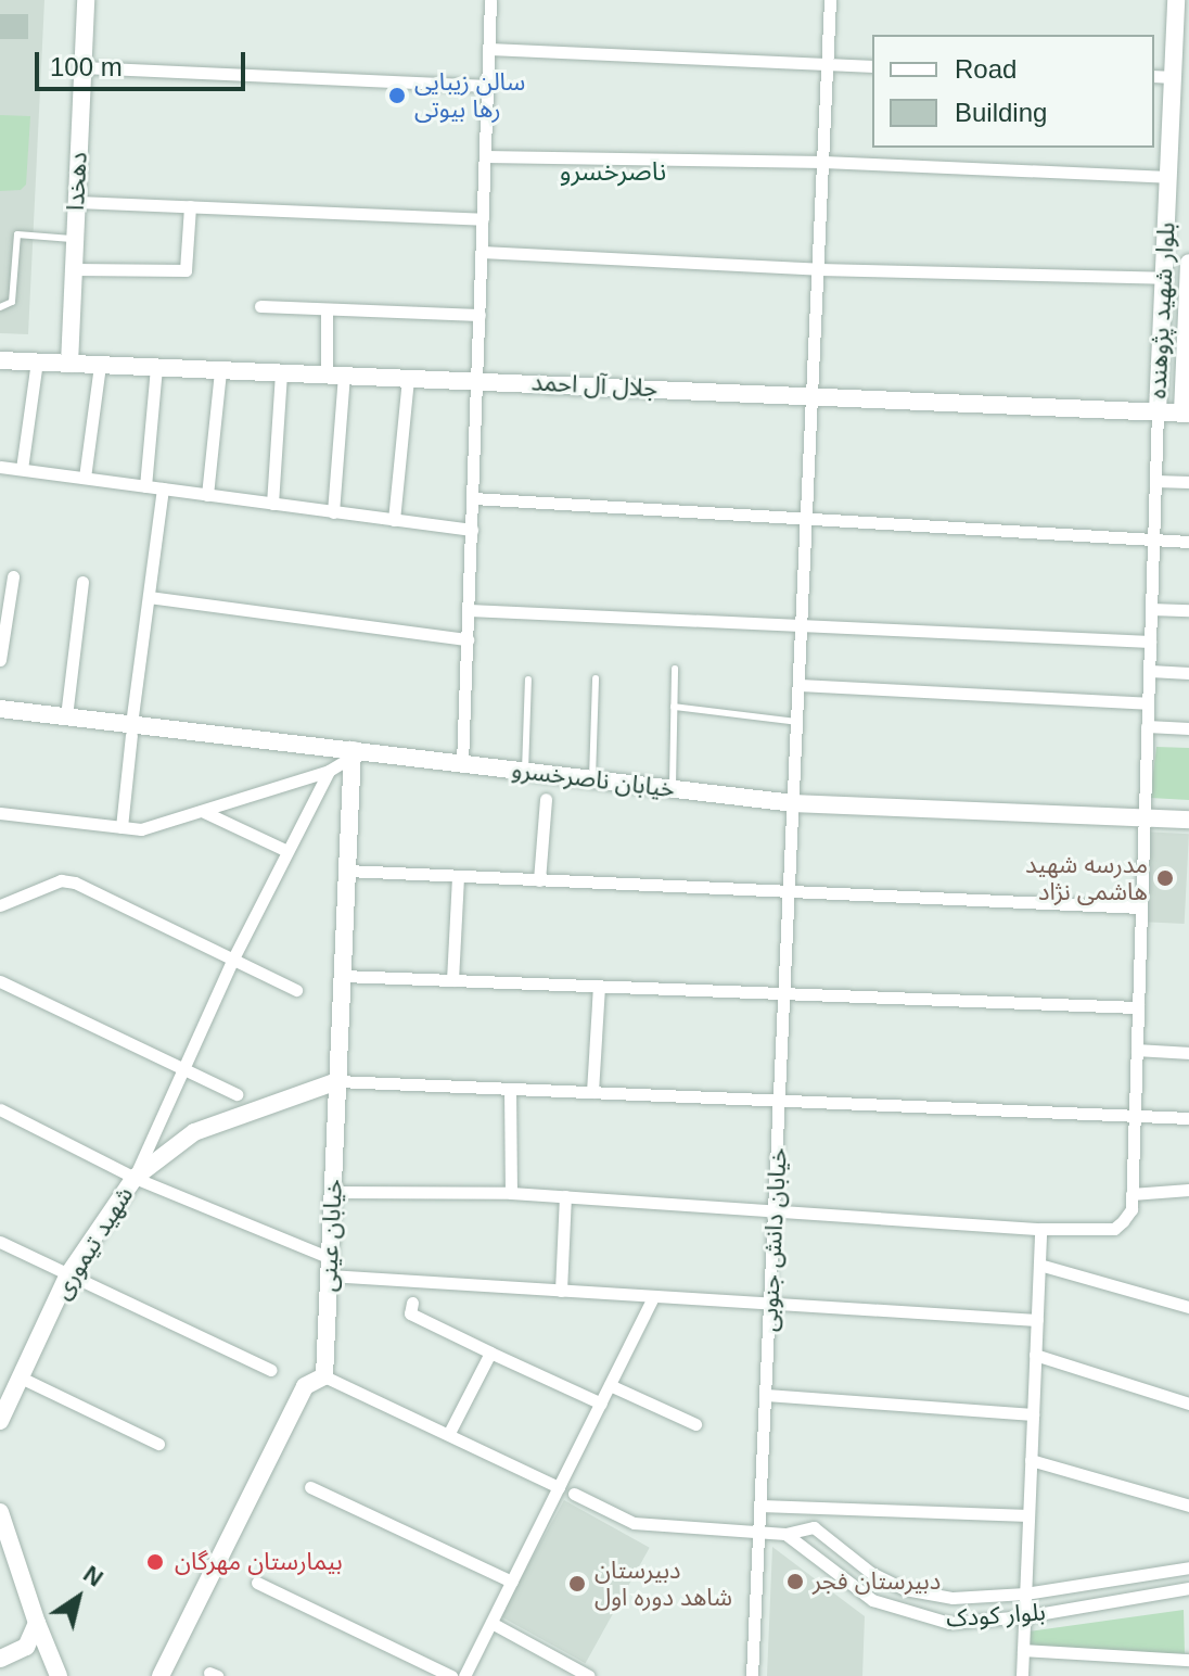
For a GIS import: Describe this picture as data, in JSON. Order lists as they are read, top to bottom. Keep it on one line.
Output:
{"streets":{"street":["دهخدا","بلوار شهید پژوهنده","جلال آل احمد","خیابان ناصرخسرو","خیابان عینی","خیابان دانش جنوبی","شهید تیموری","بلوار کودک"]},"crossings":[["دهخدا","جلال آل احمد"],["بلوار شهید پژوهنده","جلال آل احمد"],["جلال آل احمد","خیابان دانش جنوبی"],["خیابان ناصرخسرو","خیابان عینی"],["خیابان ناصرخسرو","خیابان دانش جنوبی"],["خیابان عینی","شهید تیموری"]],"districts":["ناصرخسرو"],"places":["سالن زیبایی رها بیوتی","مدرسه شهید ه‍اشمی نژاد","بیمارستان مهرگان","دبیرستان فجر","دبیرستان شاهد دوره اول"],"legend":["Road","Building"],"scale_bar":"100 m","north":"top right"}
